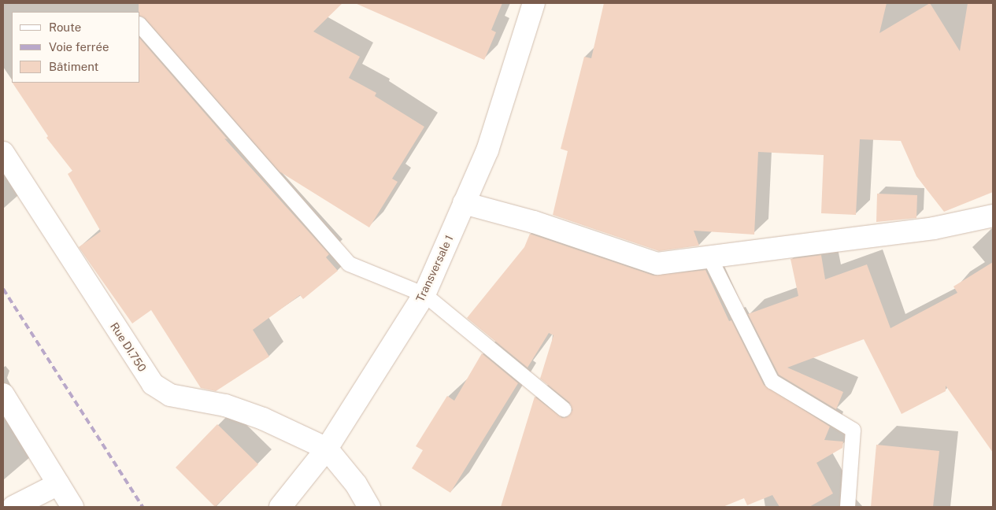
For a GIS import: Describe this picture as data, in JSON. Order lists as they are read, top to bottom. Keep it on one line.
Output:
{"streets":{"street":["Transversale 1","Rue DI.750"]},"crossings":[["Transversale 1","Rue DI.750"]],"legend":["Route","Voie ferrée","Bâtiment"]}
